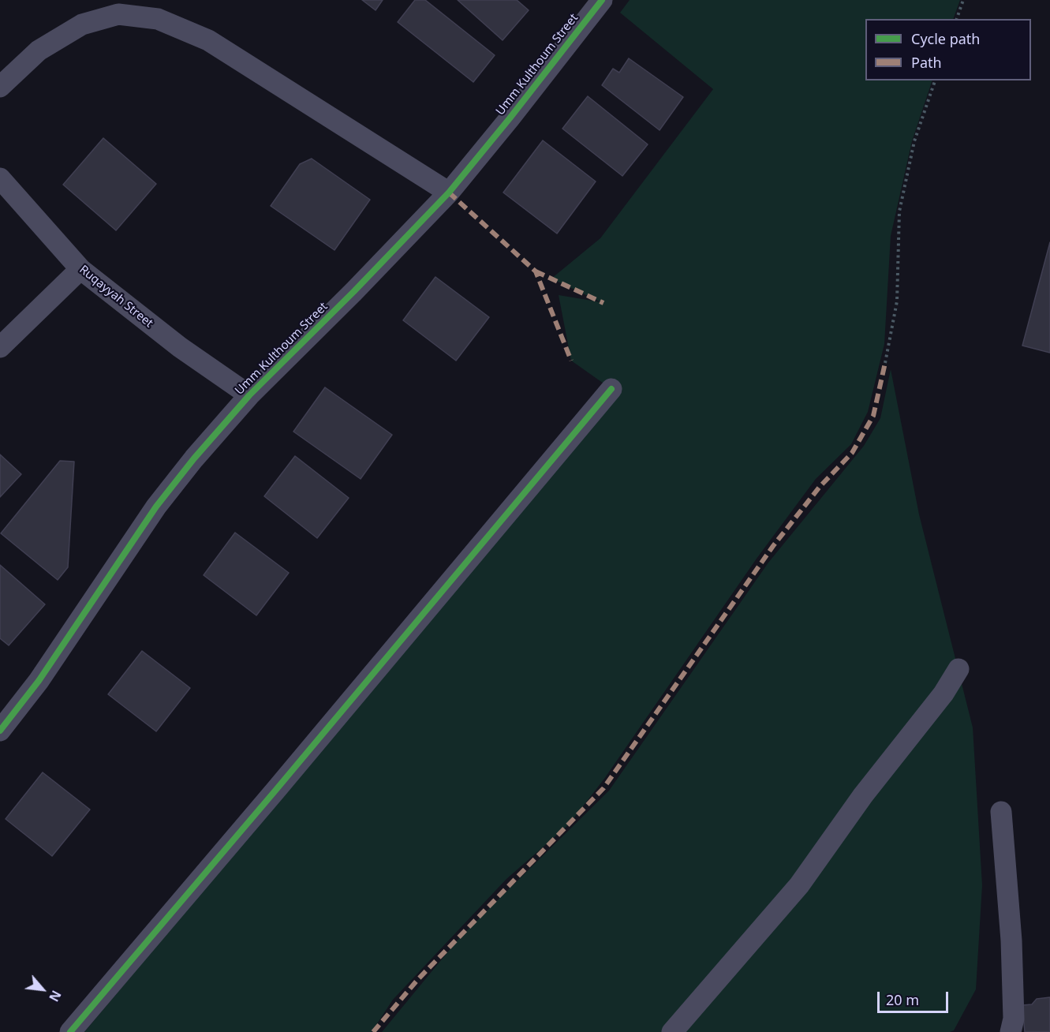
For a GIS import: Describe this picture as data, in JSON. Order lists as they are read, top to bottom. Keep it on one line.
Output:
{"streets":{"street":["Umm Kulthoum Street","Ruqayyah Street"]},"crossings":[["Umm Kulthoum Street","Ruqayyah Street"]],"legend":["Cycle path","Path"],"scale_bar":"20 m","north":"bottom right"}
